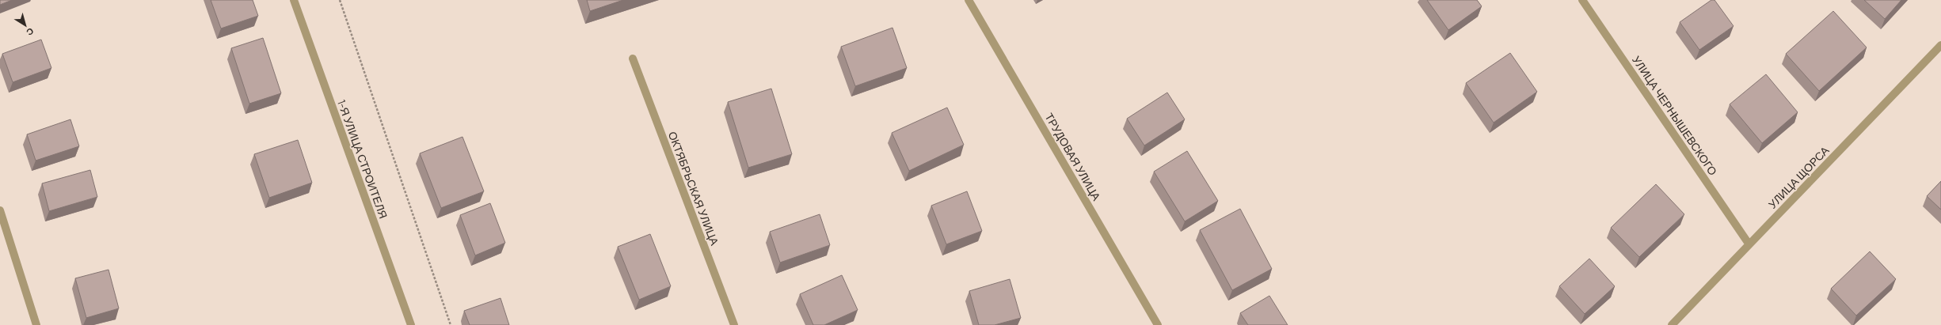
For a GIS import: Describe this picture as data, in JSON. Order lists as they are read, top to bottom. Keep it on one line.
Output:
{"streets":{"street":["УЛИЦА ЧЕРНЫШЕВСКОГО","ТРУДОВАЯ УЛИЦА","1-Я УЛИЦА СТРОИТЕЛЯ","УЛИЦА ЩОРСА","ОКТЯБРЬСКАЯ УЛИЦА"]},"crossings":[["УЛИЦА ЧЕРНЫШЕВСКОГО","УЛИЦА ЩОРСА"]],"north":"bottom right"}
